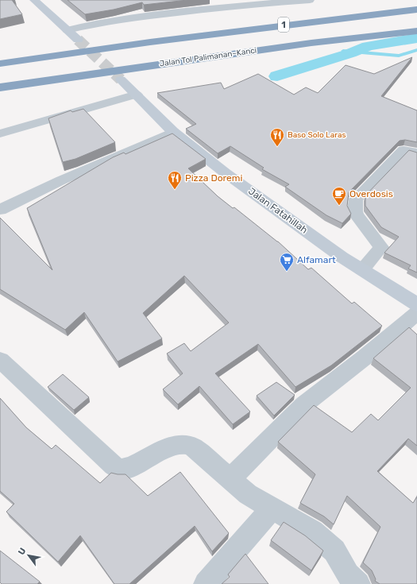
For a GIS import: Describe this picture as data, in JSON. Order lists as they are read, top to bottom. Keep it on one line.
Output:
{"streets":{"highway":["1","Jalan Tol Palimanan–Kanci"],"street":["Jalan Fatahillah"]},"places":{"restaurant":["Baso Solo Laras","Pizza Doremi"],"cafe":["Overdosis"],"supermarket":["Alfamart"]},"north":"top left"}
